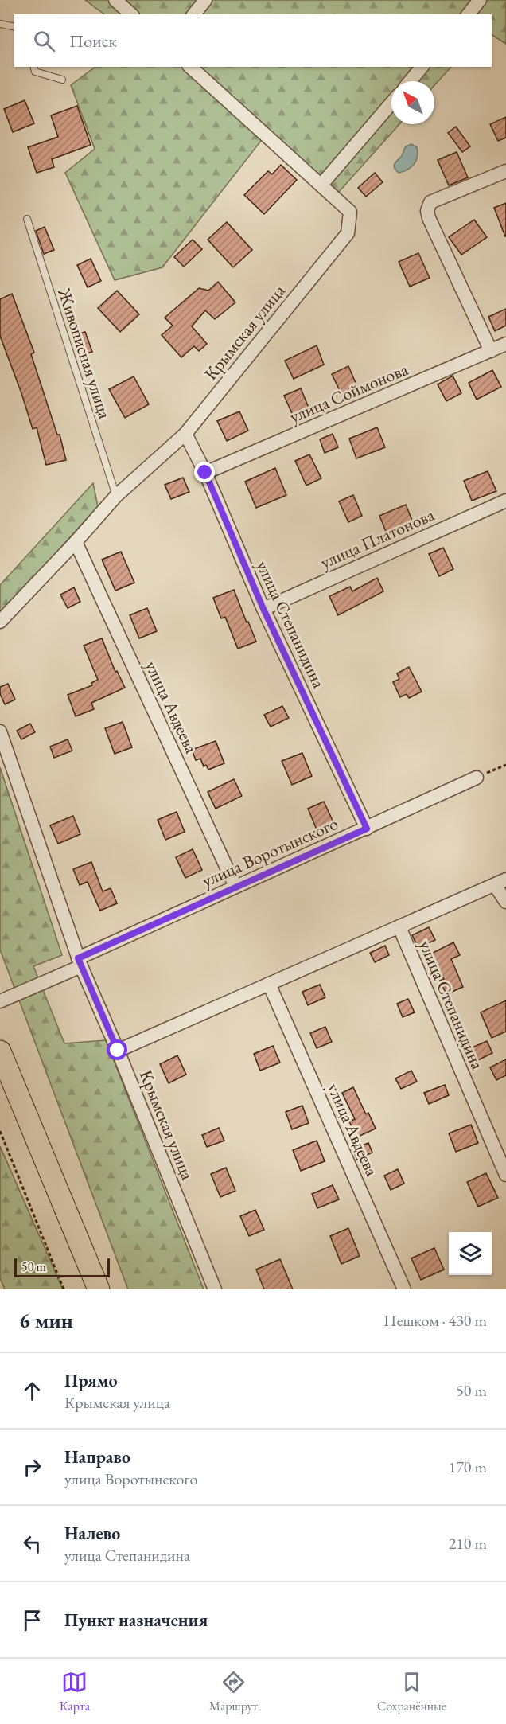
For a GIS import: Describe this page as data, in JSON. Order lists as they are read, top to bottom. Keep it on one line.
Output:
{"streets":{"street":["Крымская улица","улица Соймонова","улица Платонова","улица Степанидина","улица Авдеева","улица Воротынского"],"lane":["Живописная улица"]},"crossings":[["Крымская улица","Живописная улица"],["Крымская улица","улица Степанидина"],["Крымская улица","улица Авдеева"],["Крымская улица","улица Воротынского"],["улица Соймонова","улица Степанидина"],["улица Платонова","улица Степанидина"],["улица Степанидина","улица Воротынского"],["улица Авдеева","улица Воротынского"]],"scale_bar":"50 m","north":"top left","page":{"search":"Поиск","scale":"50 m","heading":["6 мин","Пешком · 430 m"],"list":[["Прямо","Крымская улица","50 m"],["Направо","улица Воротынского","170 m"],["Налево","улица Степанидина","210 m"],"Пункт назначения"],"nav":["Карта","Маршрут","Сохранённые"]}}
